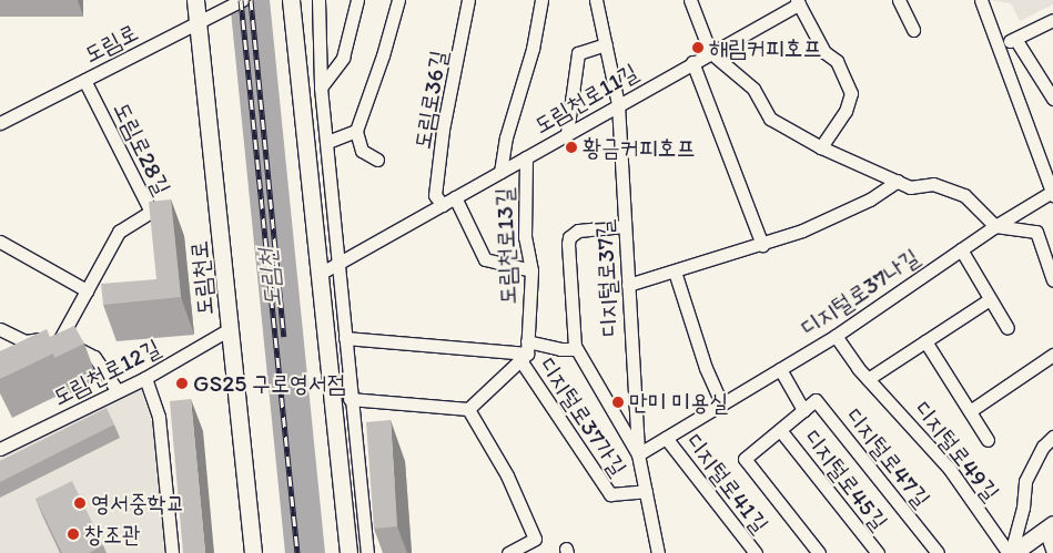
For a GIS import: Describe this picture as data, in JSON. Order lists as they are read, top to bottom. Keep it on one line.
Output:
{"streets":{"main road":["도림천로"],"street":["도림로","도림천로11길","도림로36길","도림로28길","도림천로13길","디지털로37길","디지털로37나길","도림천로12길","디지털로37가길","디지털로49길","디지털로47길","디지털로45길","디지털로41길"]},"crossings":[["도림로","도림로28길"],["도림로","도림천로"],["도림천로11길","도림로36길"],["도림천로11길","도림천로13길"],["도림천로11길","디지털로37길"],["도림천로13길","디지털로37가길"],["도림천로","도림천로12길"],["디지털로37길","디지털로37나길"],["디지털로37길","디지털로37가길"],["디지털로37나길","디지털로49길"],["디지털로37나길","디지털로41길"],["디지털로47길","디지털로45길"]],"water":["도림천"],"places":["해림커피호프","황금커피호프","GS25 구로영서점","만미 미용실","영서중학교","창조관"]}
